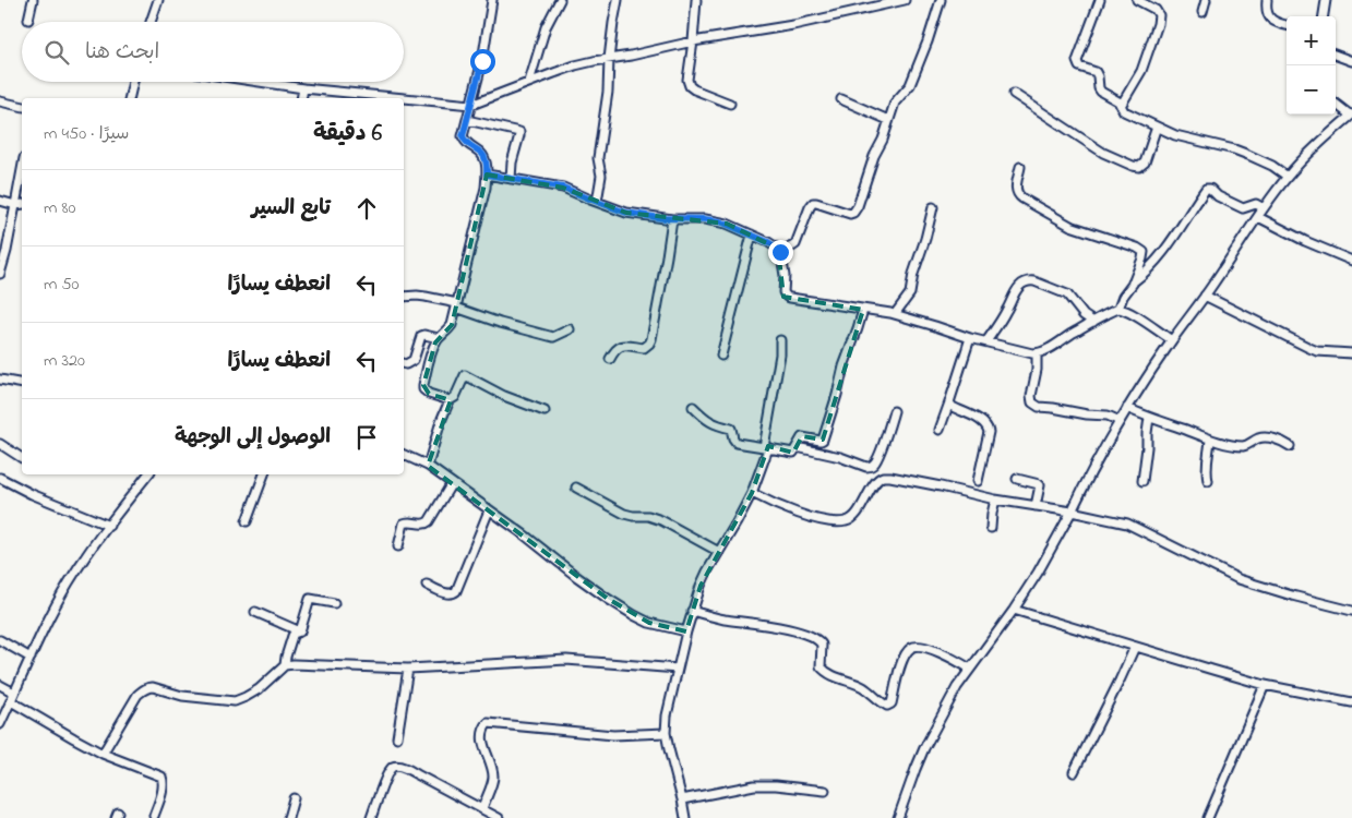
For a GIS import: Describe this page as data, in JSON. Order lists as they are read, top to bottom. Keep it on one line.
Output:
{"page":{"map_buttons":["+","−"],"search":"ابحث هنا","heading":["6 دقيقة","سيرًا · 450 m"],"list":[["تابع السير","80 m"],["انعطف يسارًا","50 m"],["انعطف يسارًا","320 m"],"الوصول إلى الوجهة"]}}
